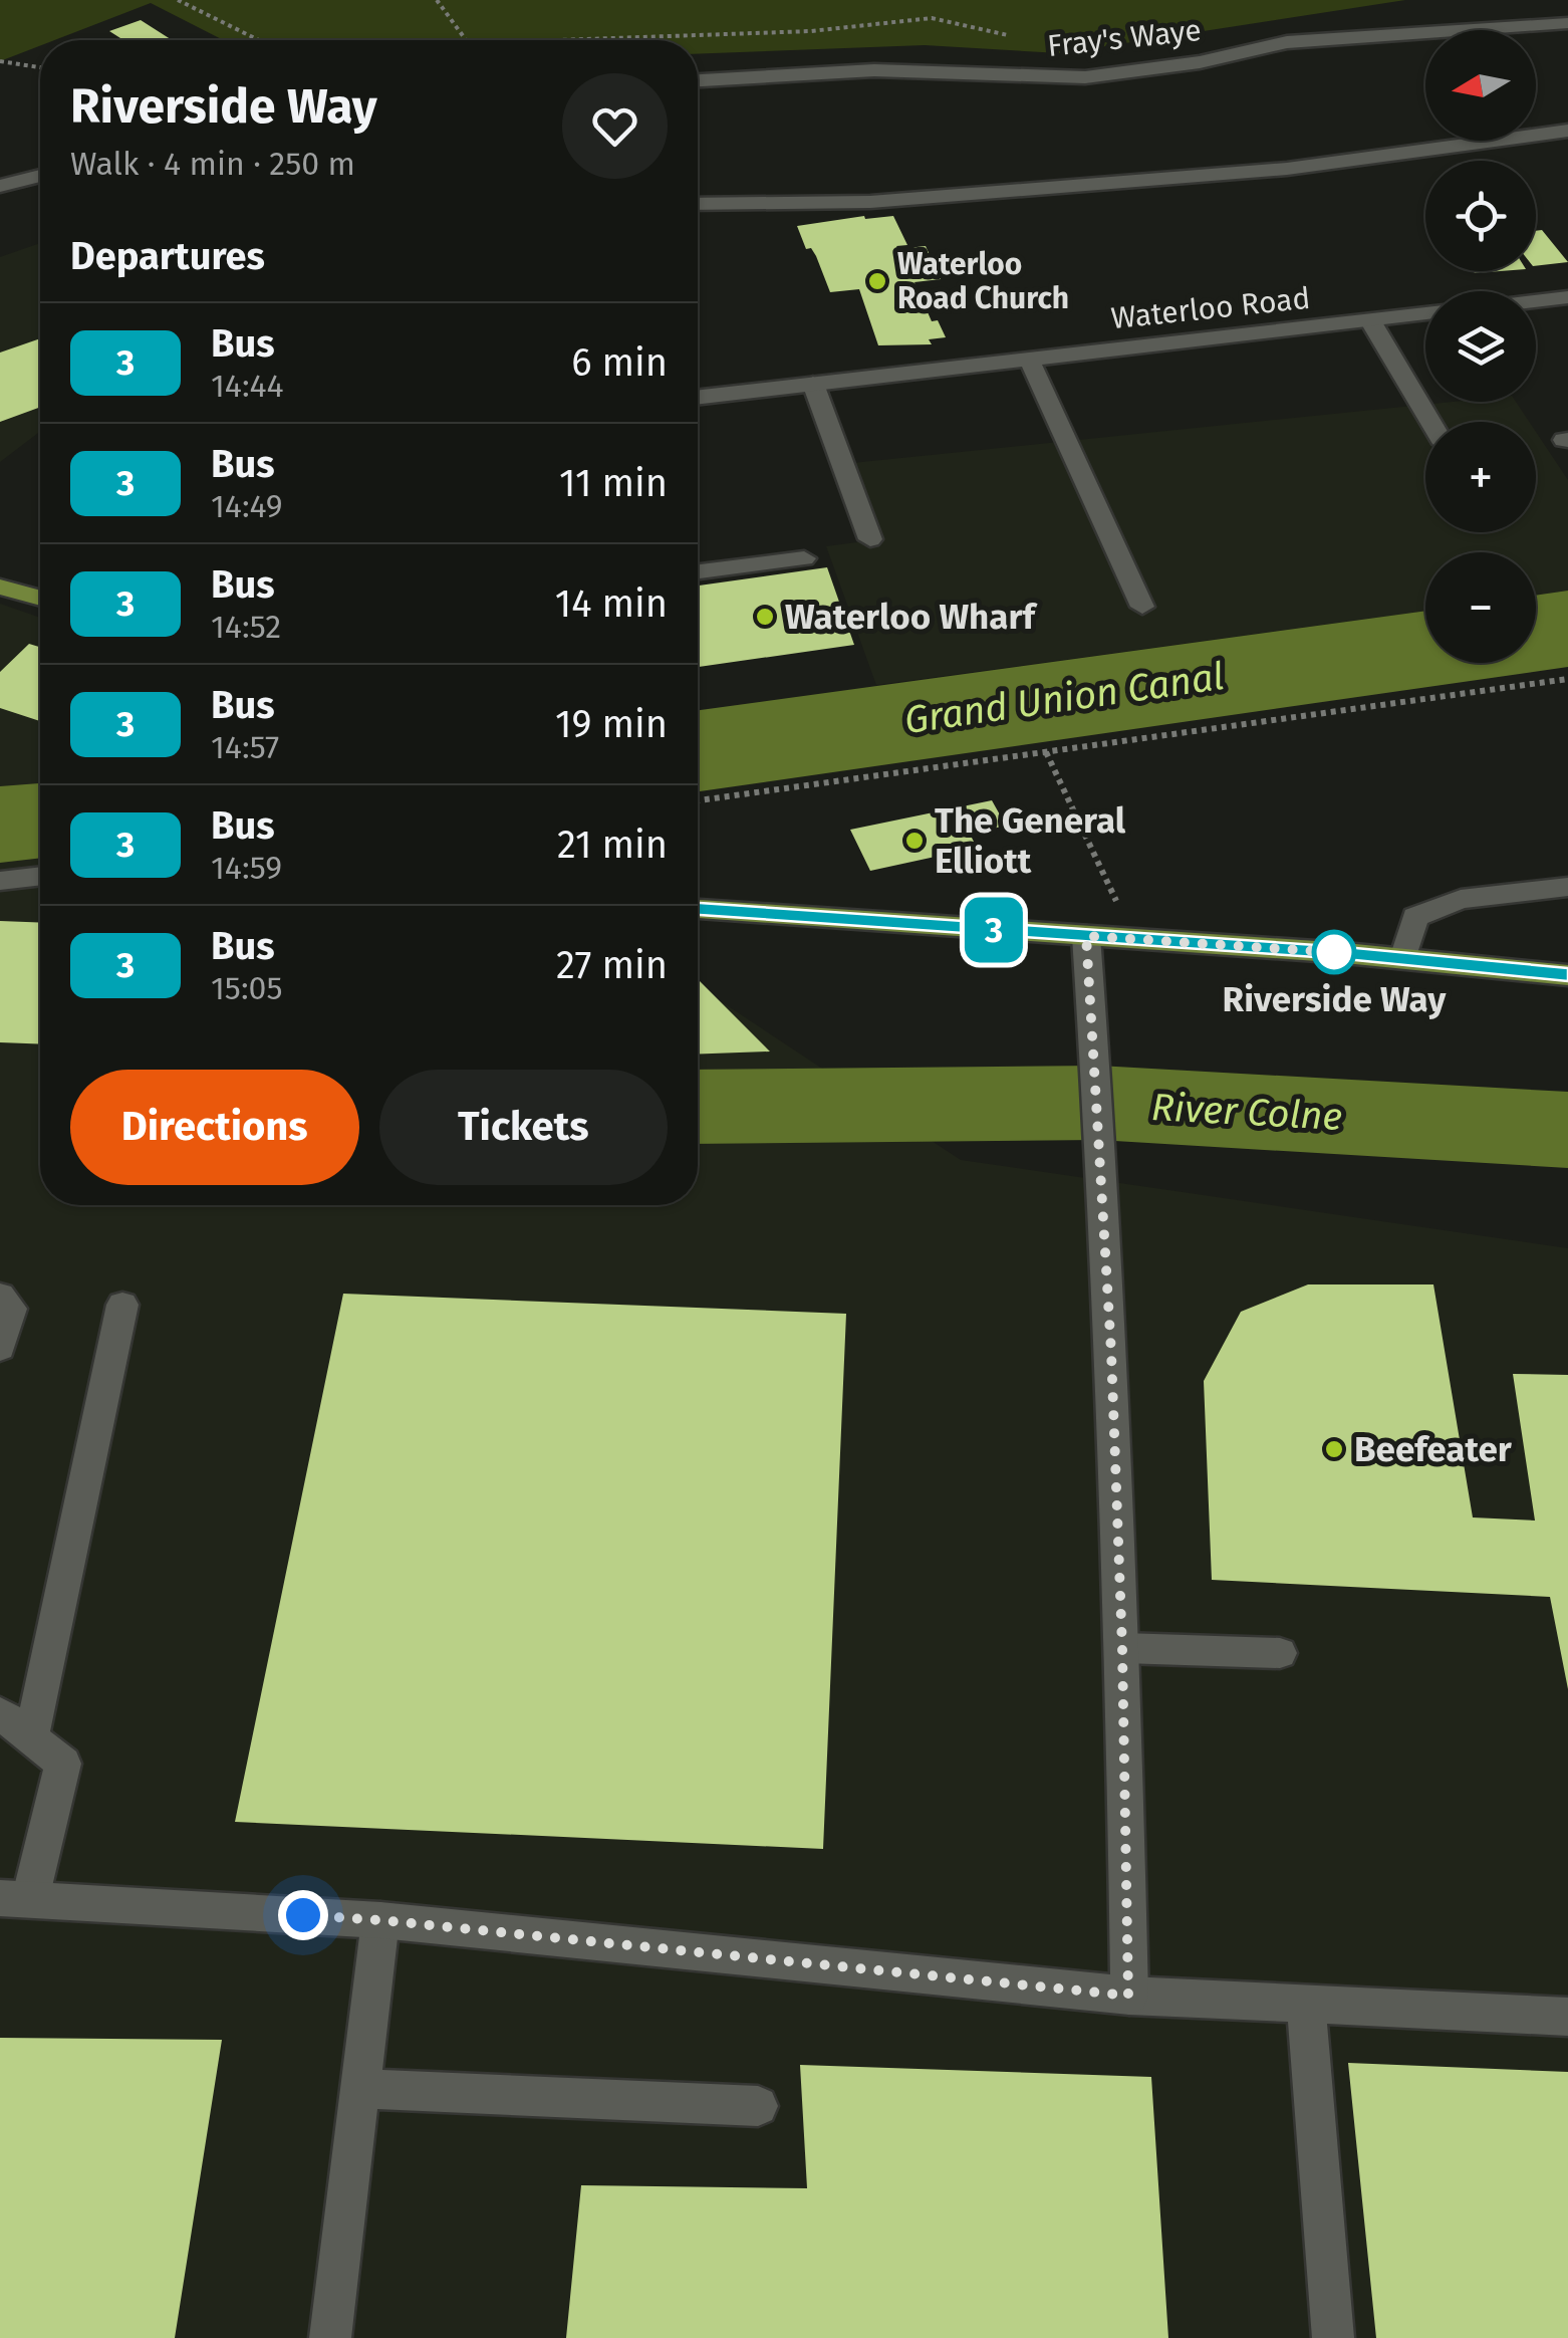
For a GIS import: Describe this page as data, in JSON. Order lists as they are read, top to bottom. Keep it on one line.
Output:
{"streets":{"street":["Fray's Waye","Waterloo Road"]},"water":["Grand Union Canal","River Colne"],"places":["Waterloo Road Church","Waterloo Wharf","The General Elliott","Riverside Way","Beefeater"],"lines":["bus line 3"],"north":"left","page":{"on_map":"3","map_buttons":["+","−"],"heading":[["Riverside Way","Walk · 4 min · 250 m"],"Departures"],"list":[{"mark":"3","name":"Bus","note":"14:44","value":"6 min"},{"mark":"3","name":"Bus","note":"14:49","value":"11 min"},{"mark":"3","name":"Bus","note":"14:52","value":"14 min"},{"mark":"3","name":"Bus","note":"14:57","value":"19 min"},{"mark":"3","name":"Bus","note":"14:59","value":"21 min"},{"mark":"3","name":"Bus","note":"15:05","value":"27 min"}],"buttons":["Directions","Tickets"]}}
